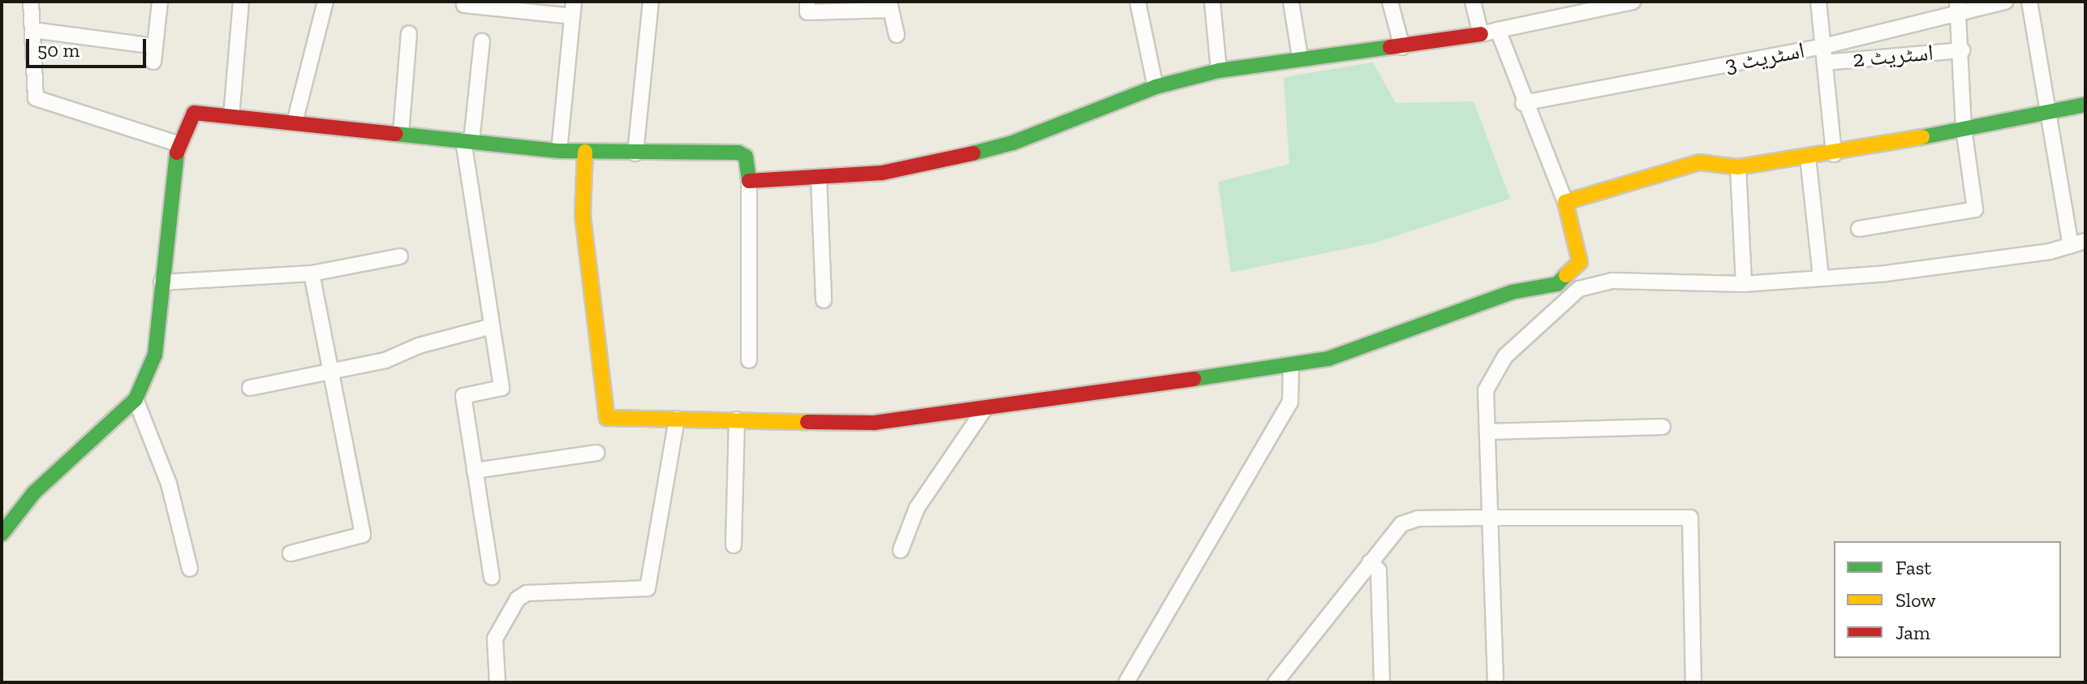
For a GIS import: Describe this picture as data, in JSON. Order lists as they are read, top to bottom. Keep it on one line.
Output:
{"streets":{"street":["اسٹریٹ 2","اسٹریٹ 3"]},"legend":["Fast","Slow","Jam"],"scale_bar":"50 m"}
